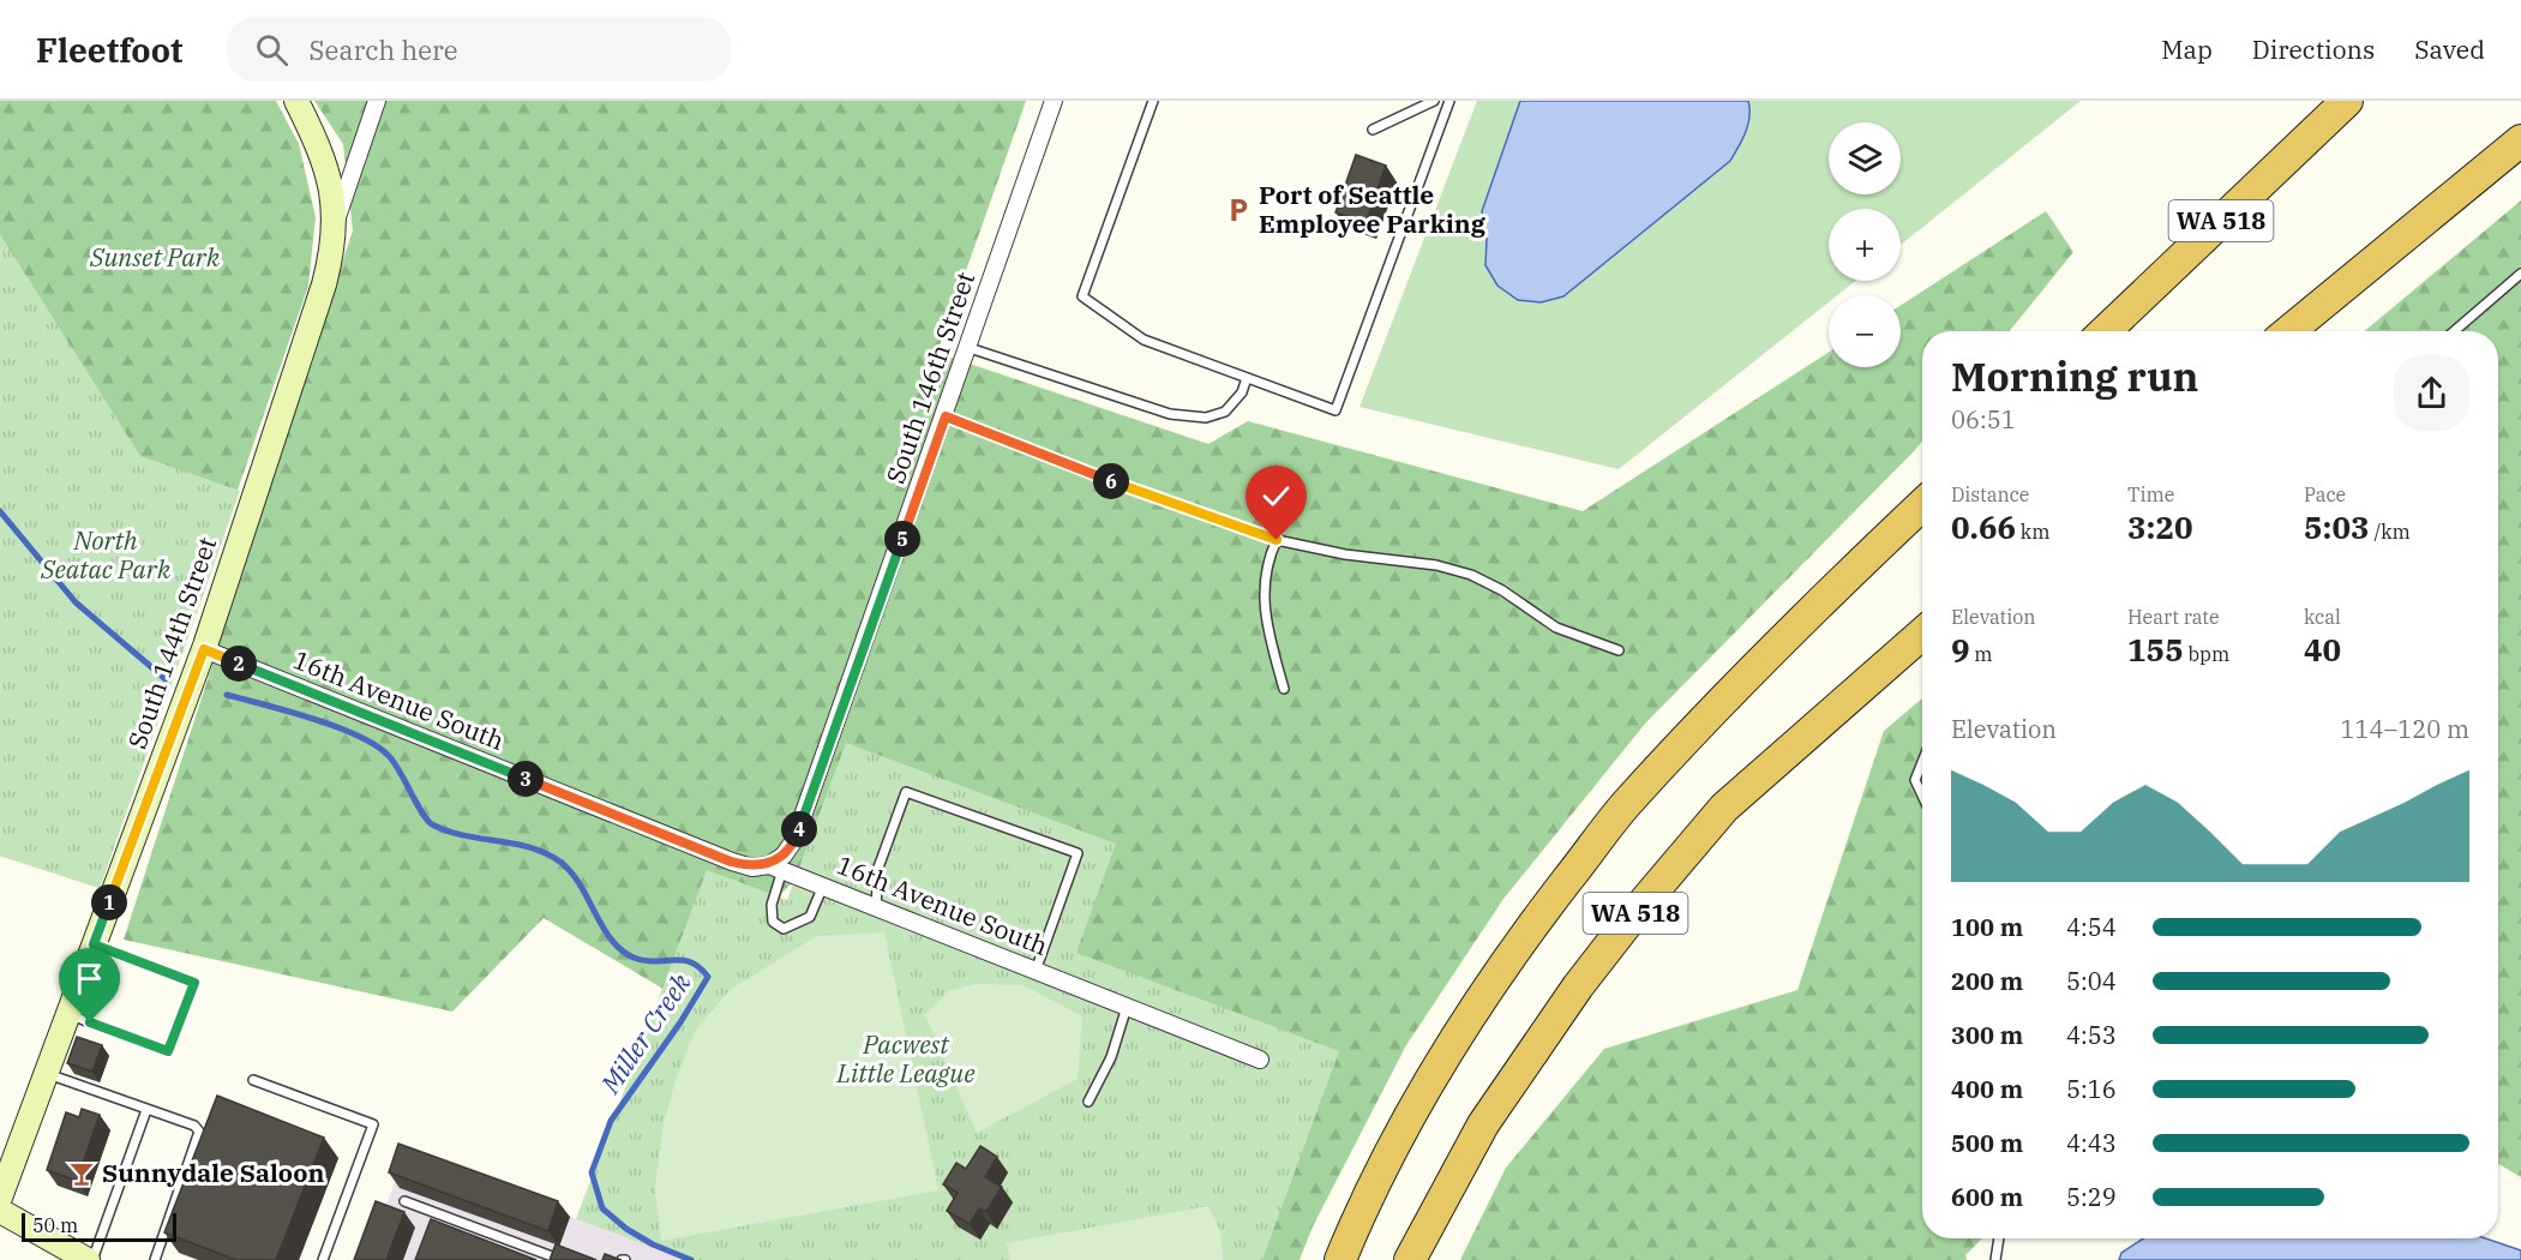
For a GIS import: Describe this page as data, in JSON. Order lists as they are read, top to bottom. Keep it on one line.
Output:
{"streets":{"highway":["WA 518"],"street":["South 146th Street","South 144th Street","16th Avenue South"]},"crossings":[["South 146th Street","16th Avenue South"],["South 144th Street","16th Avenue South"]],"water":["Miller Creek"],"parks":["Sunset Park","North Seatac Park","Pacwest Little League"],"places":{"parking":["Port of Seattle Employee Parking"],"bar":["Sunnydale Saloon"]},"scale_bar":"50 m","page":{"header":"Fleetfoot","search":"Search here","nav":["Map","Directions","Saved"],"map_buttons":["+","−"],"heading":["Morning run","06:51"],"stats":[["Distance","0.66 km"],["Time","3:20"],["Pace","5:03 /km"],["Elevation","9 m"],["Heart rate","155 bpm"],["kcal","40"]],"pins":["6","5","2","3","4","1"],"chart":["Elevation","114–120 m"],"list":[{"name":"100 m","note":"4:54"},{"name":"200 m","note":"5:04"},{"name":"300 m","note":"4:53"},{"name":"400 m","note":"5:16"},{"name":"500 m","note":"4:43"},{"name":"600 m","note":"5:29"}],"scale":"50 m"}}
